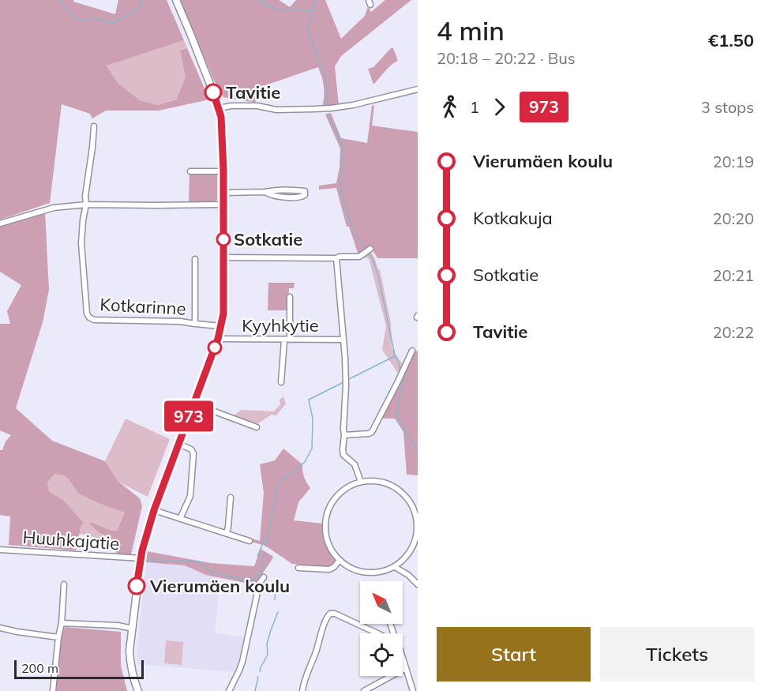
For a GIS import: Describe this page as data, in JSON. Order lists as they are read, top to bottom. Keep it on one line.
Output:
{"streets":{"street":["Kotkarinne","Kyyhkytie","Huuhkajatie"]},"places":["Tavitie","Sotkatie","Vierumäen koulu"],"lines":["bus line 973"],"scale_bar":"200 m","north":"top left","page":{"on_map":"973","heading":["4 min","20:18 – 20:22 · Bus","€1.50"],"legs":["1","973","3 stops"],"list":[{"name":"Vierumäen koulu","value":"20:19"},{"name":"Kotkakuja","value":"20:20"},{"name":"Sotkatie","value":"20:21"},{"name":"Tavitie","value":"20:22"}],"buttons":["Start","Tickets"],"scale":"200 m"}}
